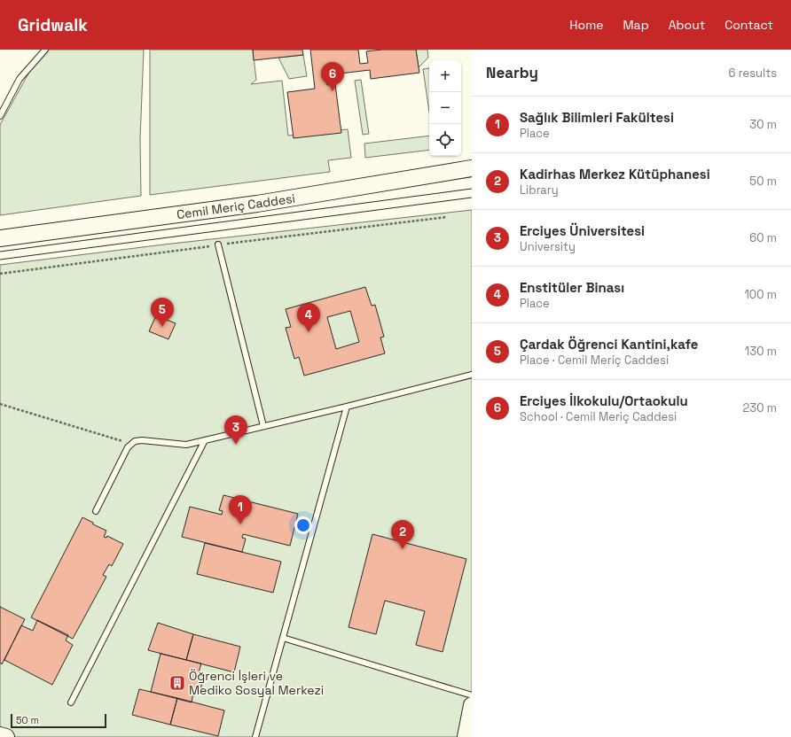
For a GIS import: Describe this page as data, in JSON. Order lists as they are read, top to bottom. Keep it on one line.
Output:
{"streets":{"street":["Cemil Meriç Caddesi"]},"places":{"building":["Öğrenci İşleri ve Mediko Sosyal Merkezi"]},"scale_bar":"50 m","page":{"header":"Gridwalk","nav":["Home","Map","About","Contact"],"heading":["Nearby","6 results"],"map_buttons":["+","−"],"pins":["6","5","4","3","1","2"],"list":[{"mark":"1","name":"Sağlık Bilimleri Fakültesi","note":"Place","value":"30 m"},{"mark":"2","name":"Kadirhas Merkez Kütüphanesi","note":"Library","value":"50 m"},{"mark":"3","name":"Erciyes Üniversitesi","note":"University","value":"60 m"},{"mark":"4","name":"Enstitüler Binası","note":"Place","value":"100 m"},{"mark":"5","name":"Çardak Öğrenci Kantini,kafe","note":"Place · Cemil Meriç Caddesi","value":"130 m"},{"mark":"6","name":"Erciyes İlkokulu/Ortaokulu","note":"School · Cemil Meriç Caddesi","value":"230 m"}],"scale":"50 m"}}
